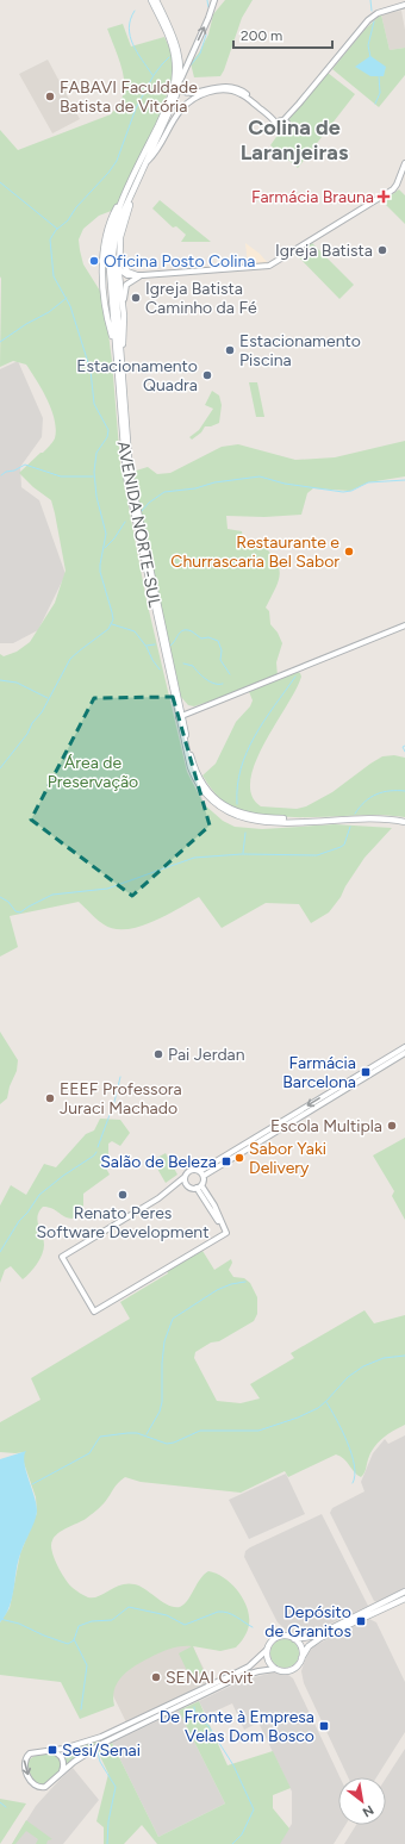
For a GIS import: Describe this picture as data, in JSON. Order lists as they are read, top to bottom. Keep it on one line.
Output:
{"streets":{"main road":["AVENIDA NORTE-SUL"]},"districts":["Colina de Laranjeiras"],"parks":["Área de Preservação"],"places":{"other":["FABAVI Faculdade Batista de Vitória","Igreja Batista","Oficina Posto Colina","Igreja Batista Caminho da Fé","Estacionamento Piscina","Estacionamento Quadra","Restaurante e Churrascaria Bel Sabor","Pai Jerdan","EEEF Professora Juraci Machado","Escola Multipla","Sabor Yaki Delivery","Renato Peres Software Development","SENAI Civit"],"health":["Farmácia Brauna"],"transit":["Farmácia Barcelona","Salão de Beleza","Depósito de Granitos","De Fronte à Empresa Velas Dom Bosco","Sesi/Senai"]},"scale_bar":"200 m","north":"bottom right"}
